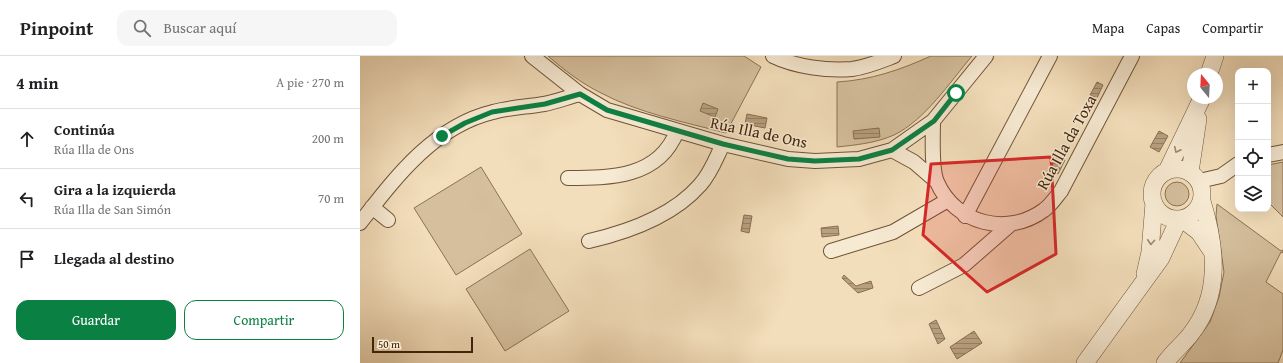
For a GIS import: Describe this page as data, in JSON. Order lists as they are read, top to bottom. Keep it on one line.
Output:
{"streets":{"street":["Rúa Illa de Ons","Rúa Illa da Toxa"]},"scale_bar":"50 m","north":"top","page":{"header":"Pinpoint","search":"Buscar aquí","nav":["Mapa","Capas","Compartir"],"heading":["4 min","A pie · 270 m"],"map_buttons":["+","−"],"list":[["Continúa","Rúa Illa de Ons","200 m"],["Gira a la izquierda","Rúa Illa de San Simón","70 m"],"Llegada al destino"],"buttons":["Guardar","Compartir"],"scale":"50 m"}}
